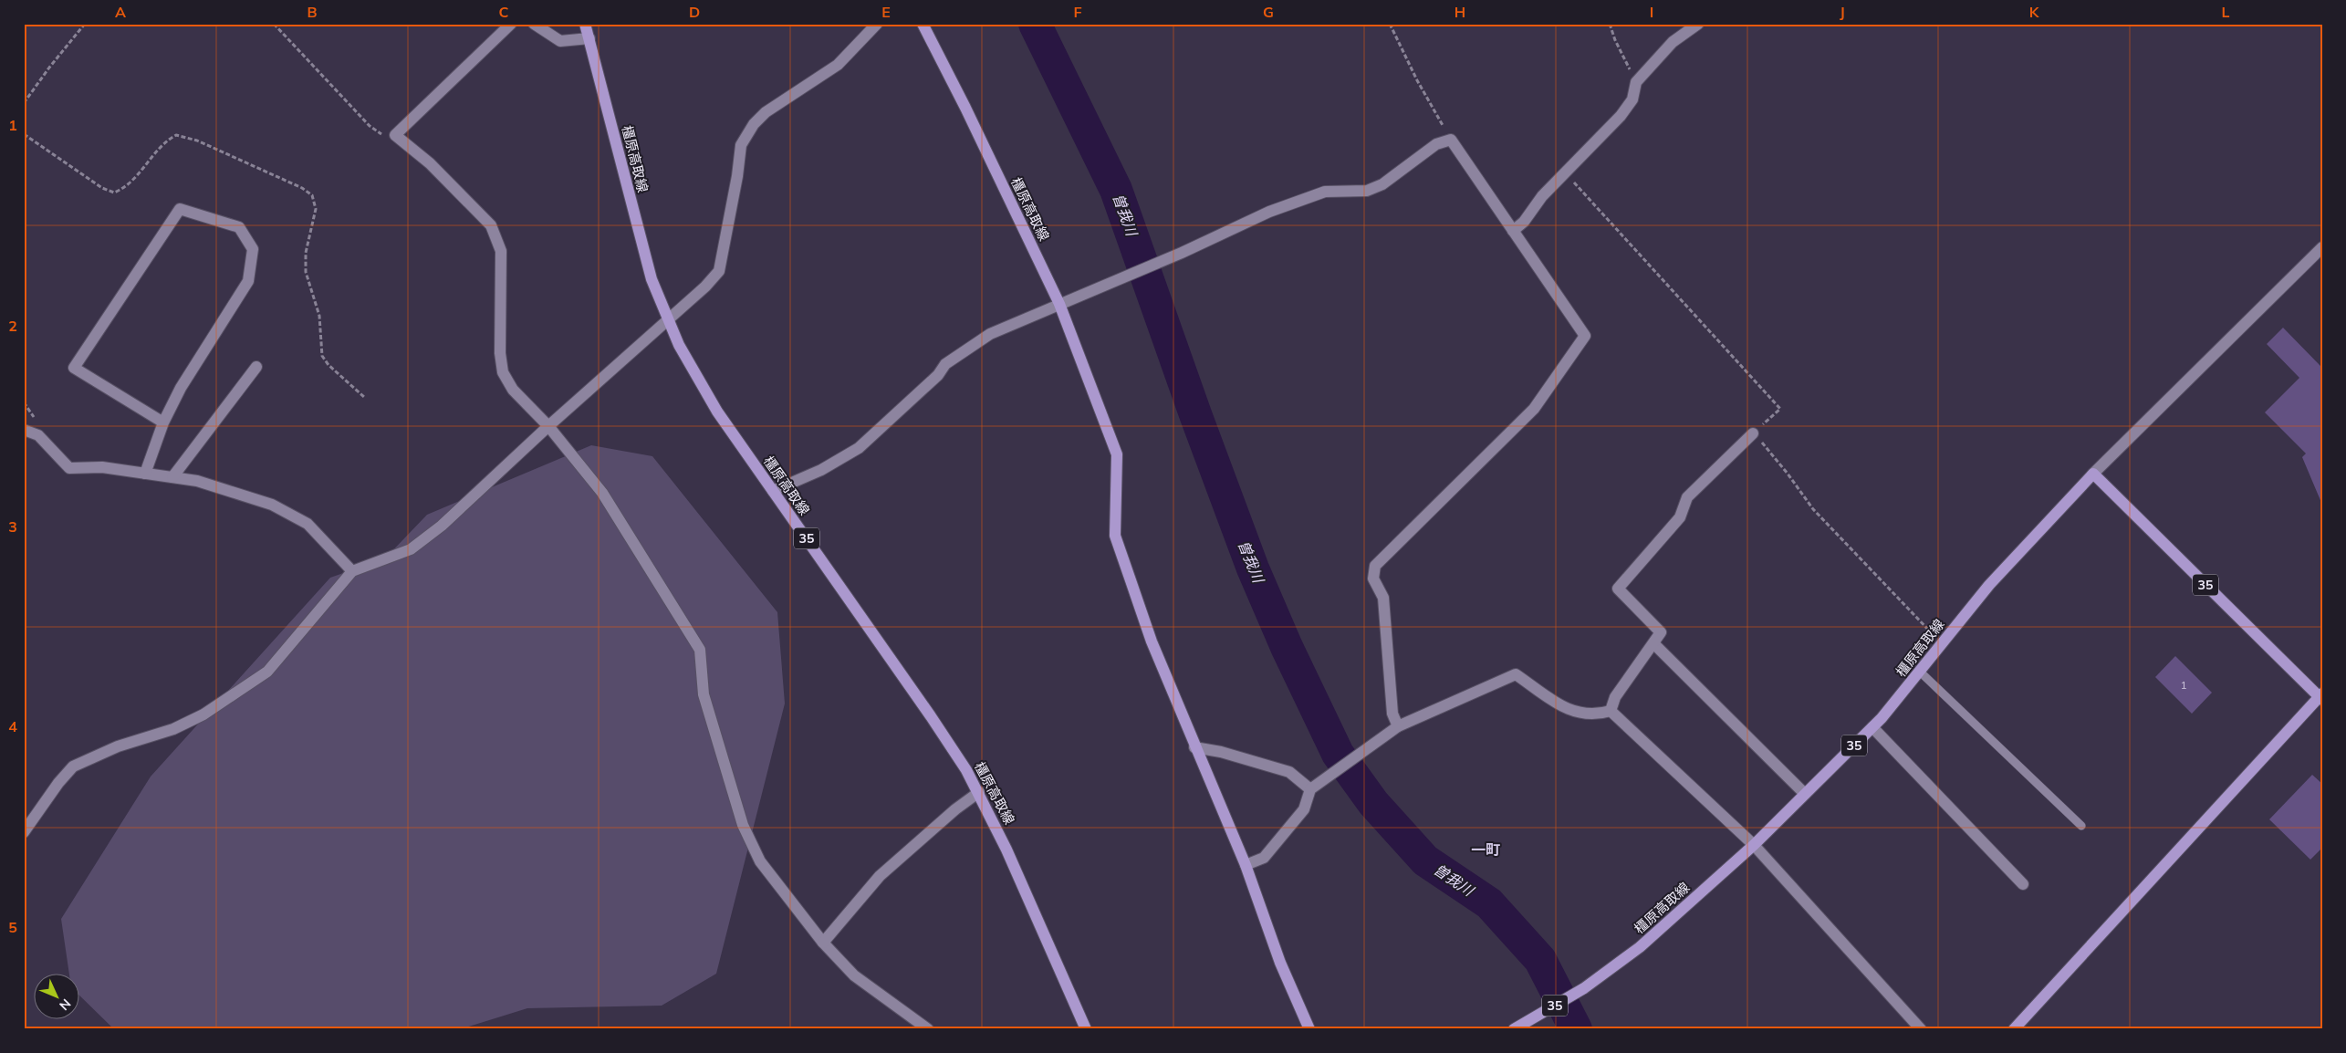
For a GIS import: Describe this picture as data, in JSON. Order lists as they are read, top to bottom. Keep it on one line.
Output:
{"streets":{"main road":["橿原高取線","35"]},"crossings":[["橿原高取線","35"]],"districts":["一町"],"water":["曽我川"],"house_numbers":["1"],"north":"bottom right","grid":{"columns":["A","B","C","D","E","F","G","H","I","J","K","L"],"rows":["1","2","3","4","5"]}}
